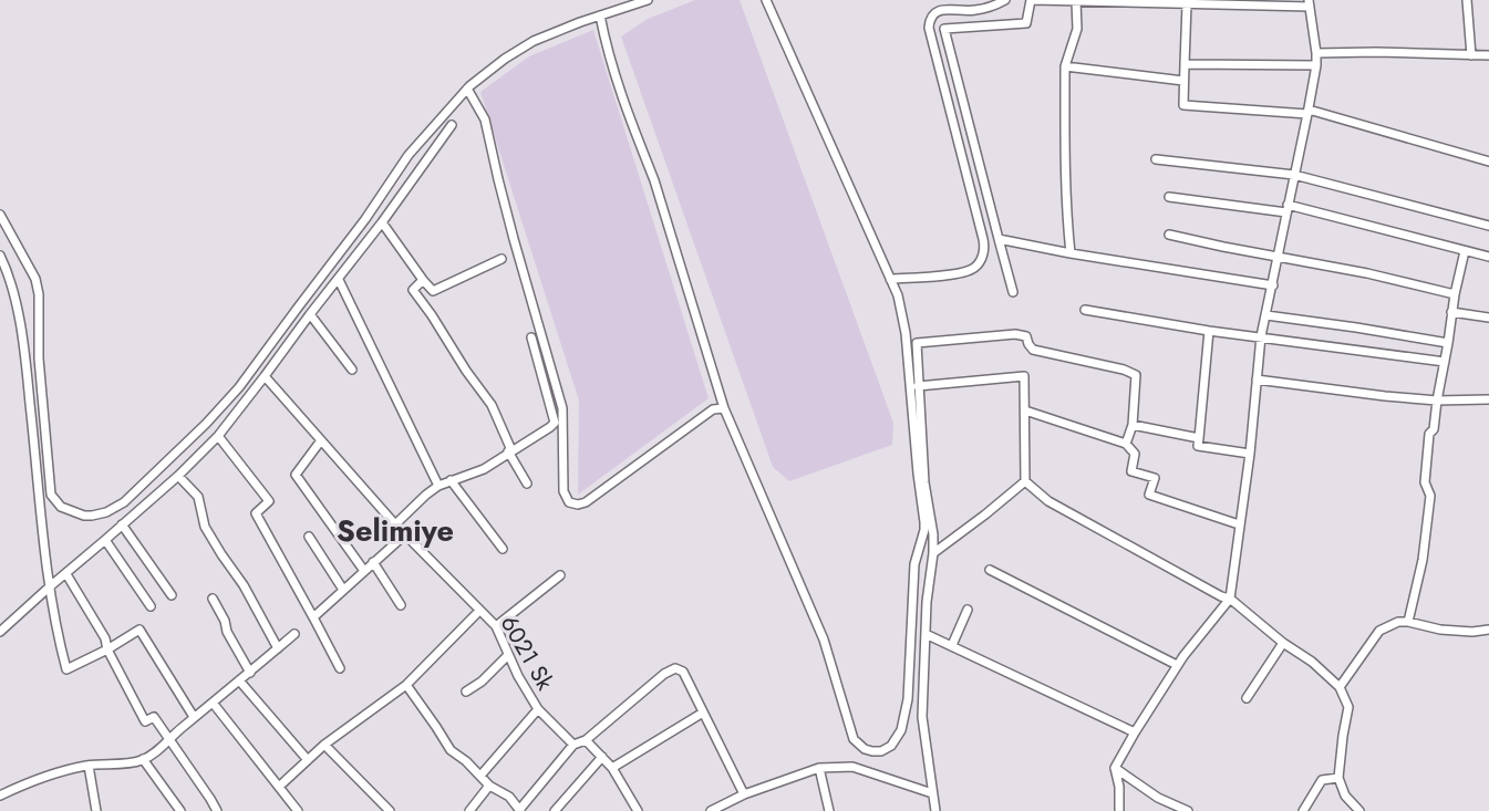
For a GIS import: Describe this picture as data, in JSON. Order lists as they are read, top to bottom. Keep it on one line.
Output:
{"streets":{"street":["6021 Sk"]},"districts":["Selimiye"]}
